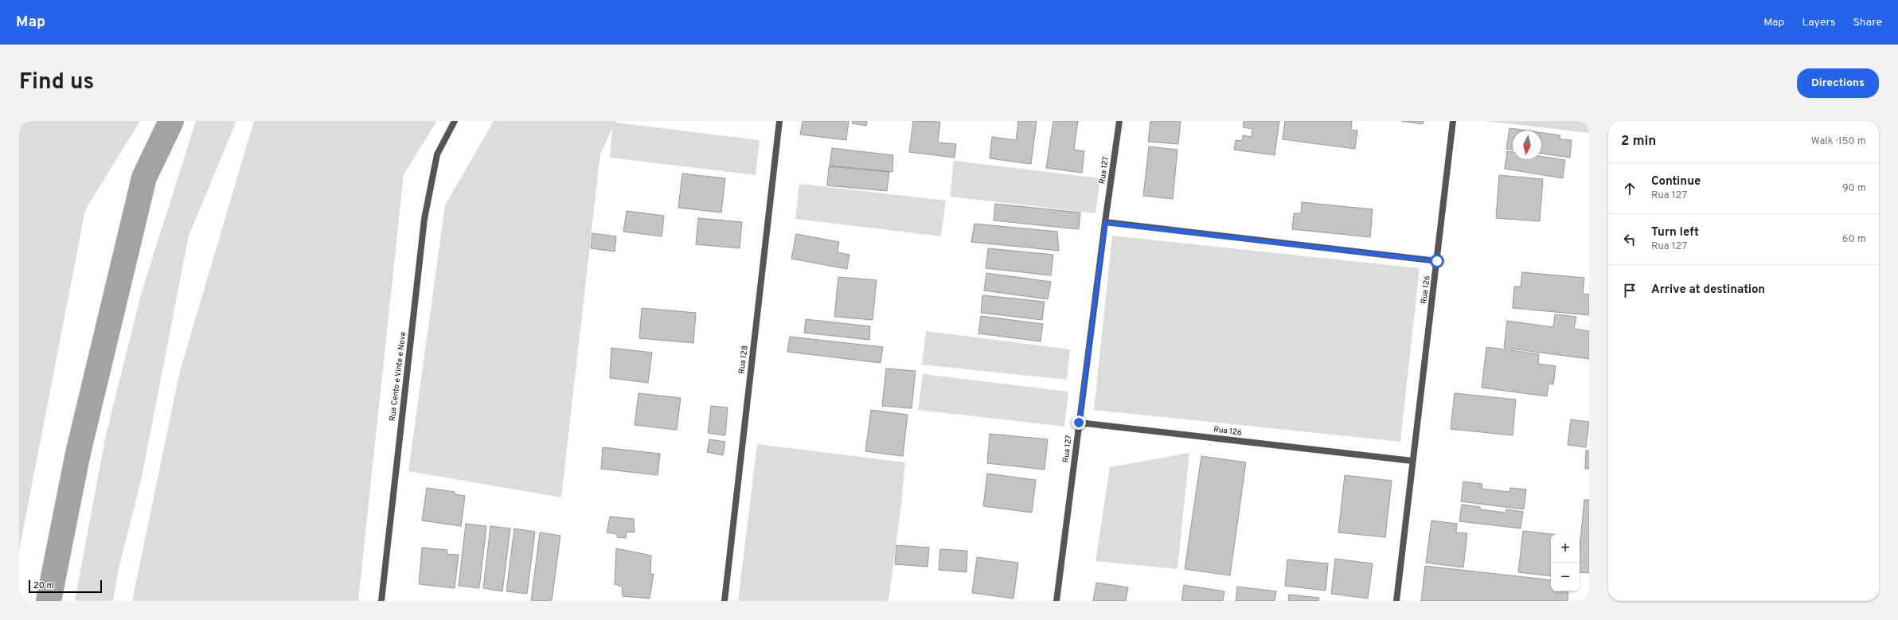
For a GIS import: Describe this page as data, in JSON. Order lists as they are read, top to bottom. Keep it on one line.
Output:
{"streets":{"street":["Rua 127","Rua 126","Rua 128","Rua Cento e Vinte e Nove"]},"crossings":[["Rua 127","Rua 126"]],"scale_bar":"20 m","north":"bottom","page":{"header":"Map","nav":["Map","Layers","Share"],"title":"Find us","buttons":"Directions","heading":["2 min","Walk · 150 m"],"list":[["Continue","Rua 127","90 m"],["Turn left","Rua 127","60 m"],"Arrive at destination"],"map_buttons":["+","−"],"scale":"20 m"}}
